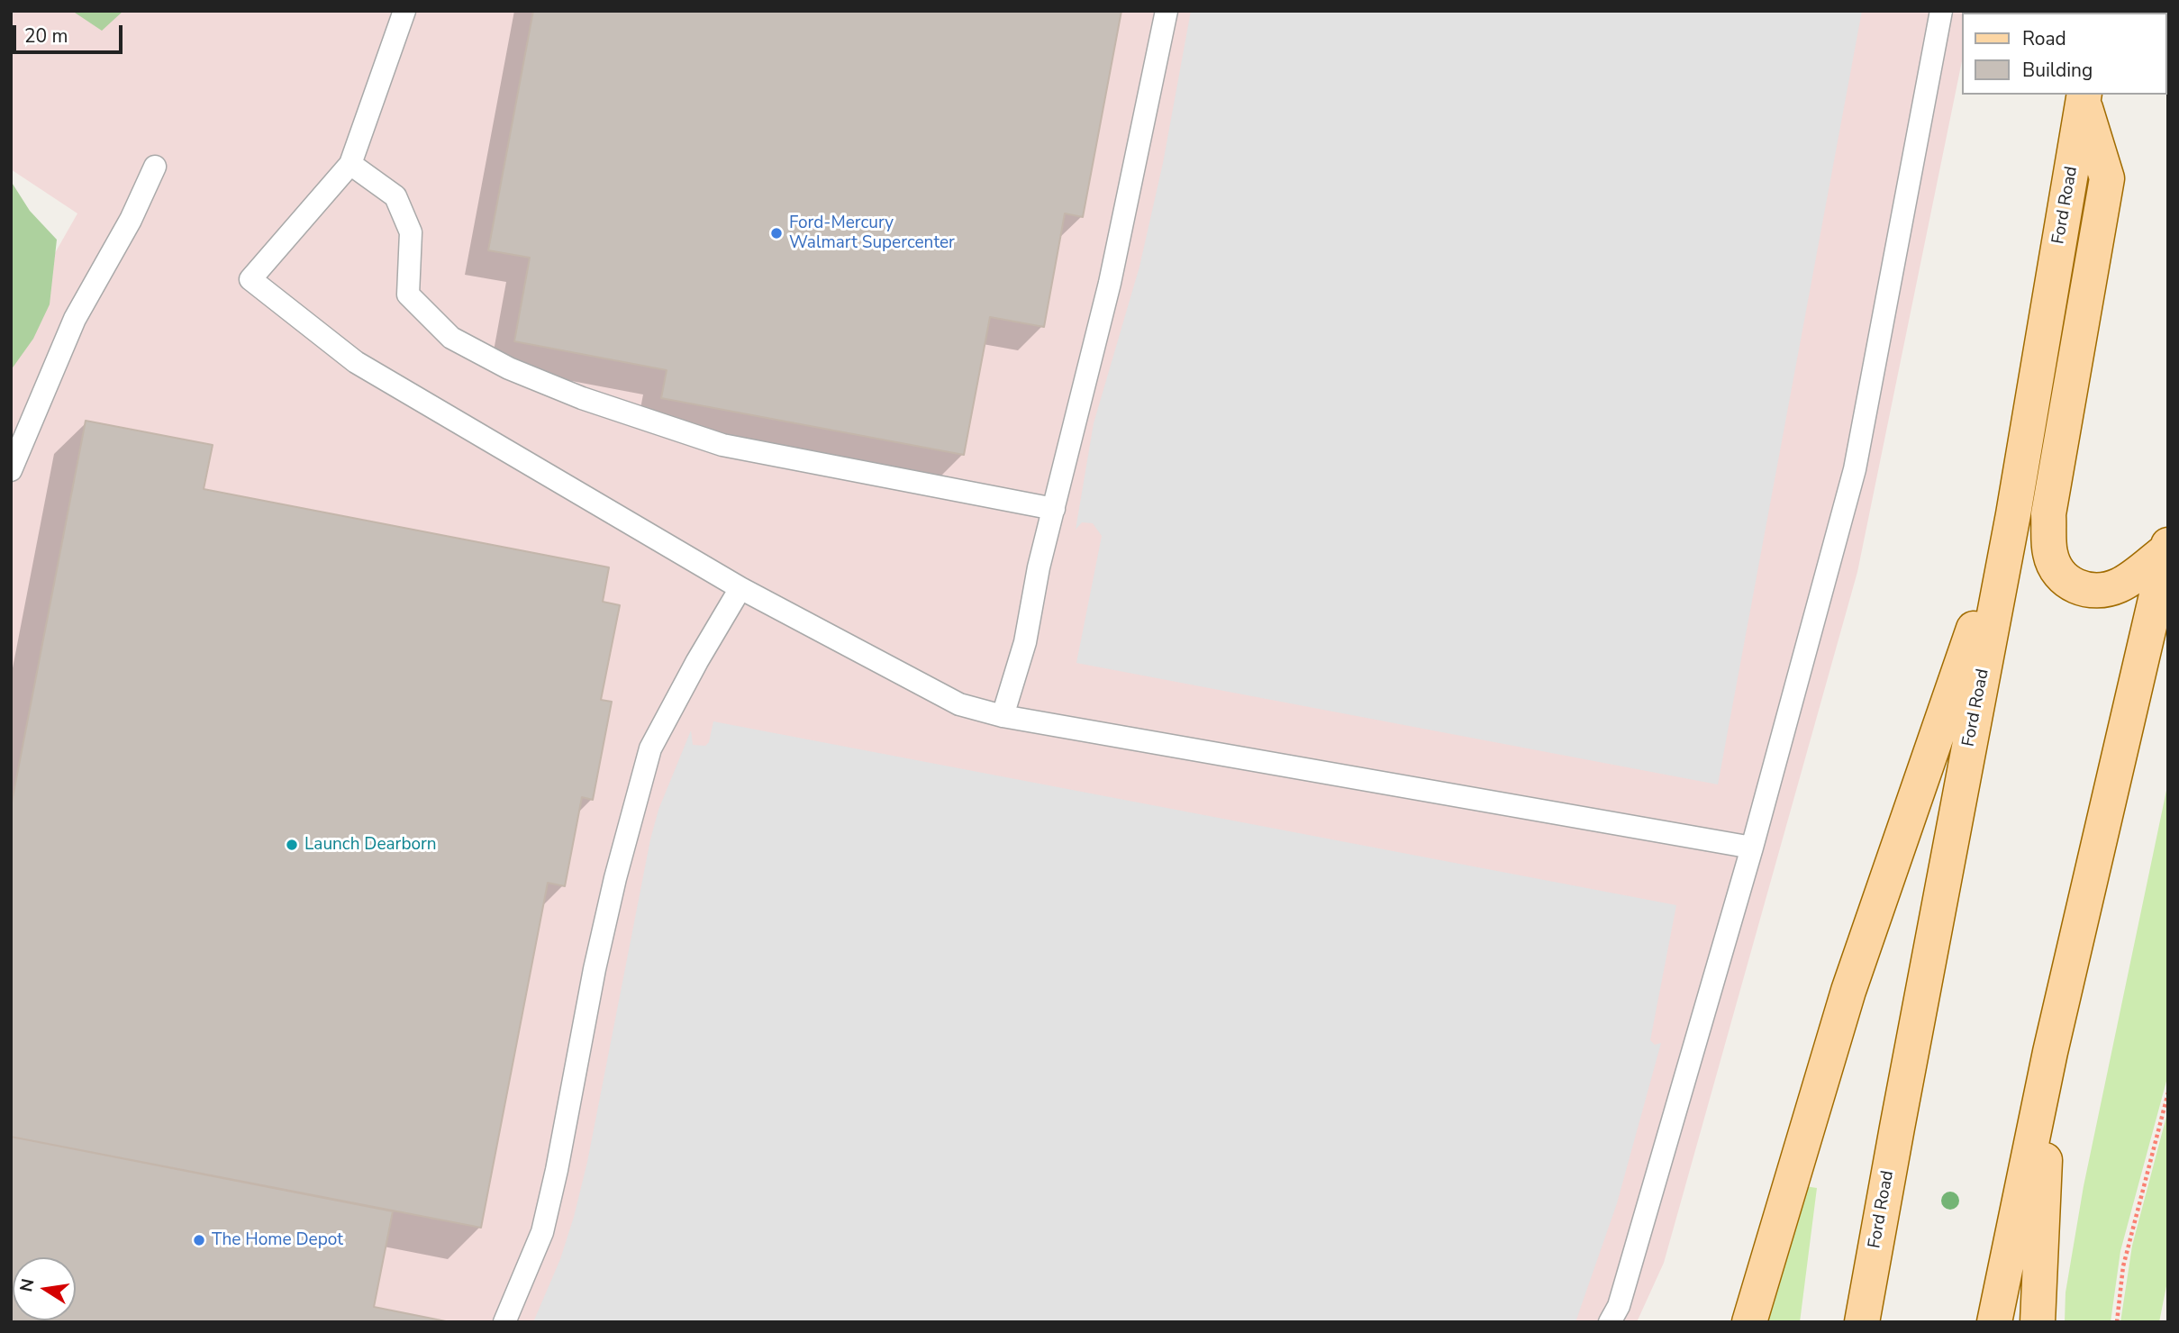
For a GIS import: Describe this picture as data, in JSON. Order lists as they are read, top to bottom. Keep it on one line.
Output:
{"streets":{"main road":["Ford Road"]},"places":["Ford-Mercury Walmart Supercenter","Launch Dearborn","The Home Depot"],"legend":["Road","Building"],"scale_bar":"20 m","north":"left"}
